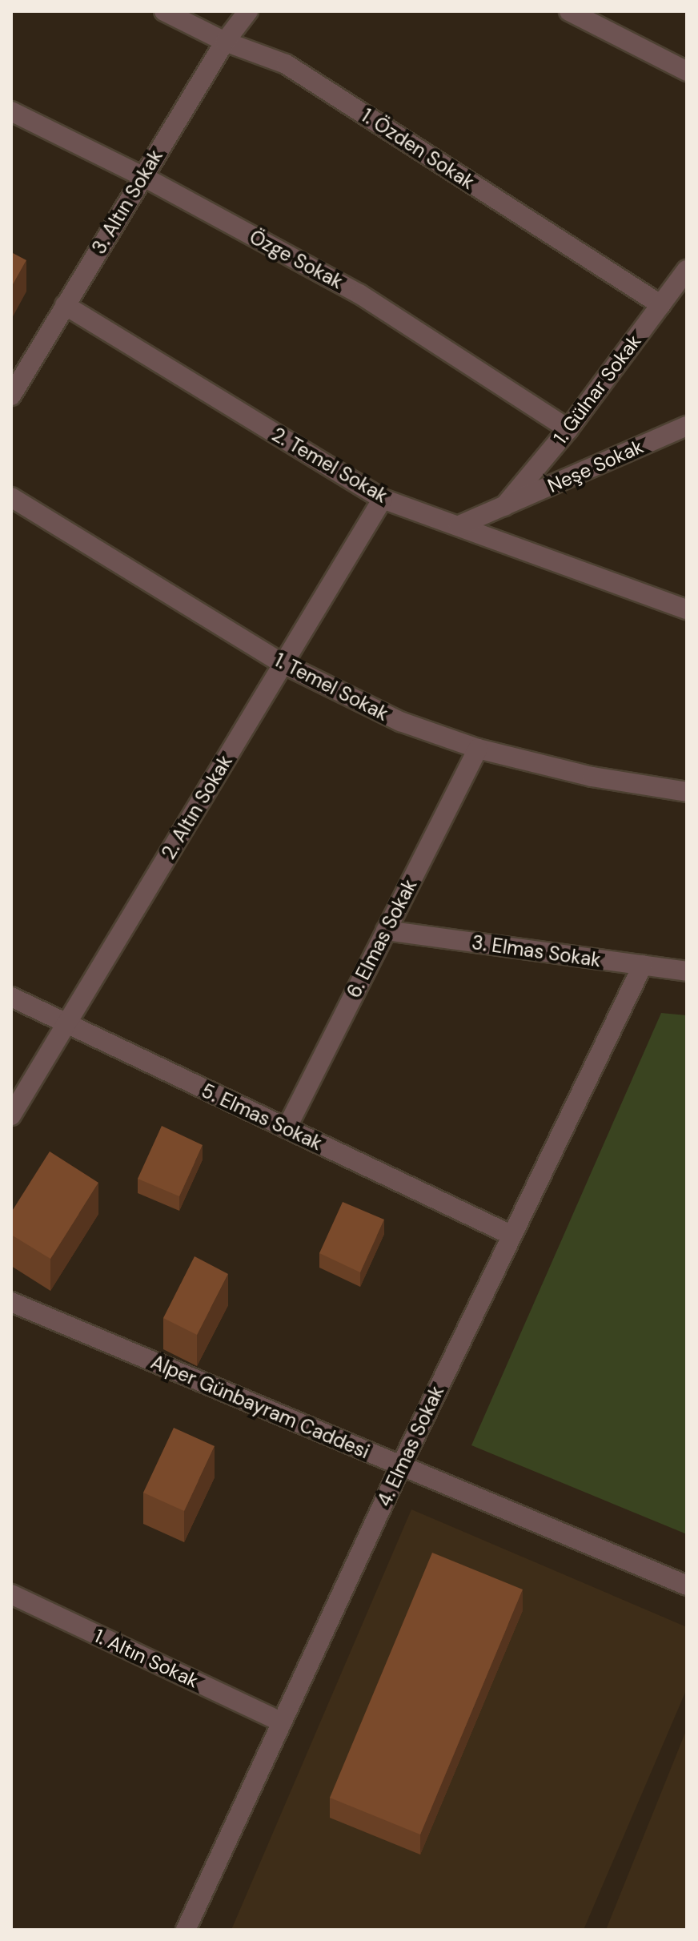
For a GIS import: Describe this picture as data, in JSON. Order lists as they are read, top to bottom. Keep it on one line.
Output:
{"streets":{"street":["1. Özden Sokak","3. Altın Sokak","Özge Sokak","1. Gülnar Sokak","2. Temel Sokak","Neşe Sokak","1. Temel Sokak","2. Altın Sokak","6. Elmas Sokak","3. Elmas Sokak","5. Elmas Sokak","Alper Günbayram Caddesi","4. Elmas Sokak","1. Altın Sokak"]},"crossings":[["1. Özden Sokak","3. Altın Sokak"],["1. Özden Sokak","1. Gülnar Sokak"],["3. Altın Sokak","Özge Sokak"],["3. Altın Sokak","2. Temel Sokak"],["Özge Sokak","1. Gülnar Sokak"],["1. Gülnar Sokak","Neşe Sokak"],["2. Temel Sokak","Neşe Sokak"],["2. Temel Sokak","2. Altın Sokak"],["1. Temel Sokak","2. Altın Sokak"],["1. Temel Sokak","6. Elmas Sokak"],["2. Altın Sokak","5. Elmas Sokak"],["6. Elmas Sokak","3. Elmas Sokak"],["6. Elmas Sokak","5. Elmas Sokak"],["3. Elmas Sokak","4. Elmas Sokak"],["5. Elmas Sokak","4. Elmas Sokak"],["Alper Günbayram Caddesi","4. Elmas Sokak"],["4. Elmas Sokak","1. Altın Sokak"]]}
